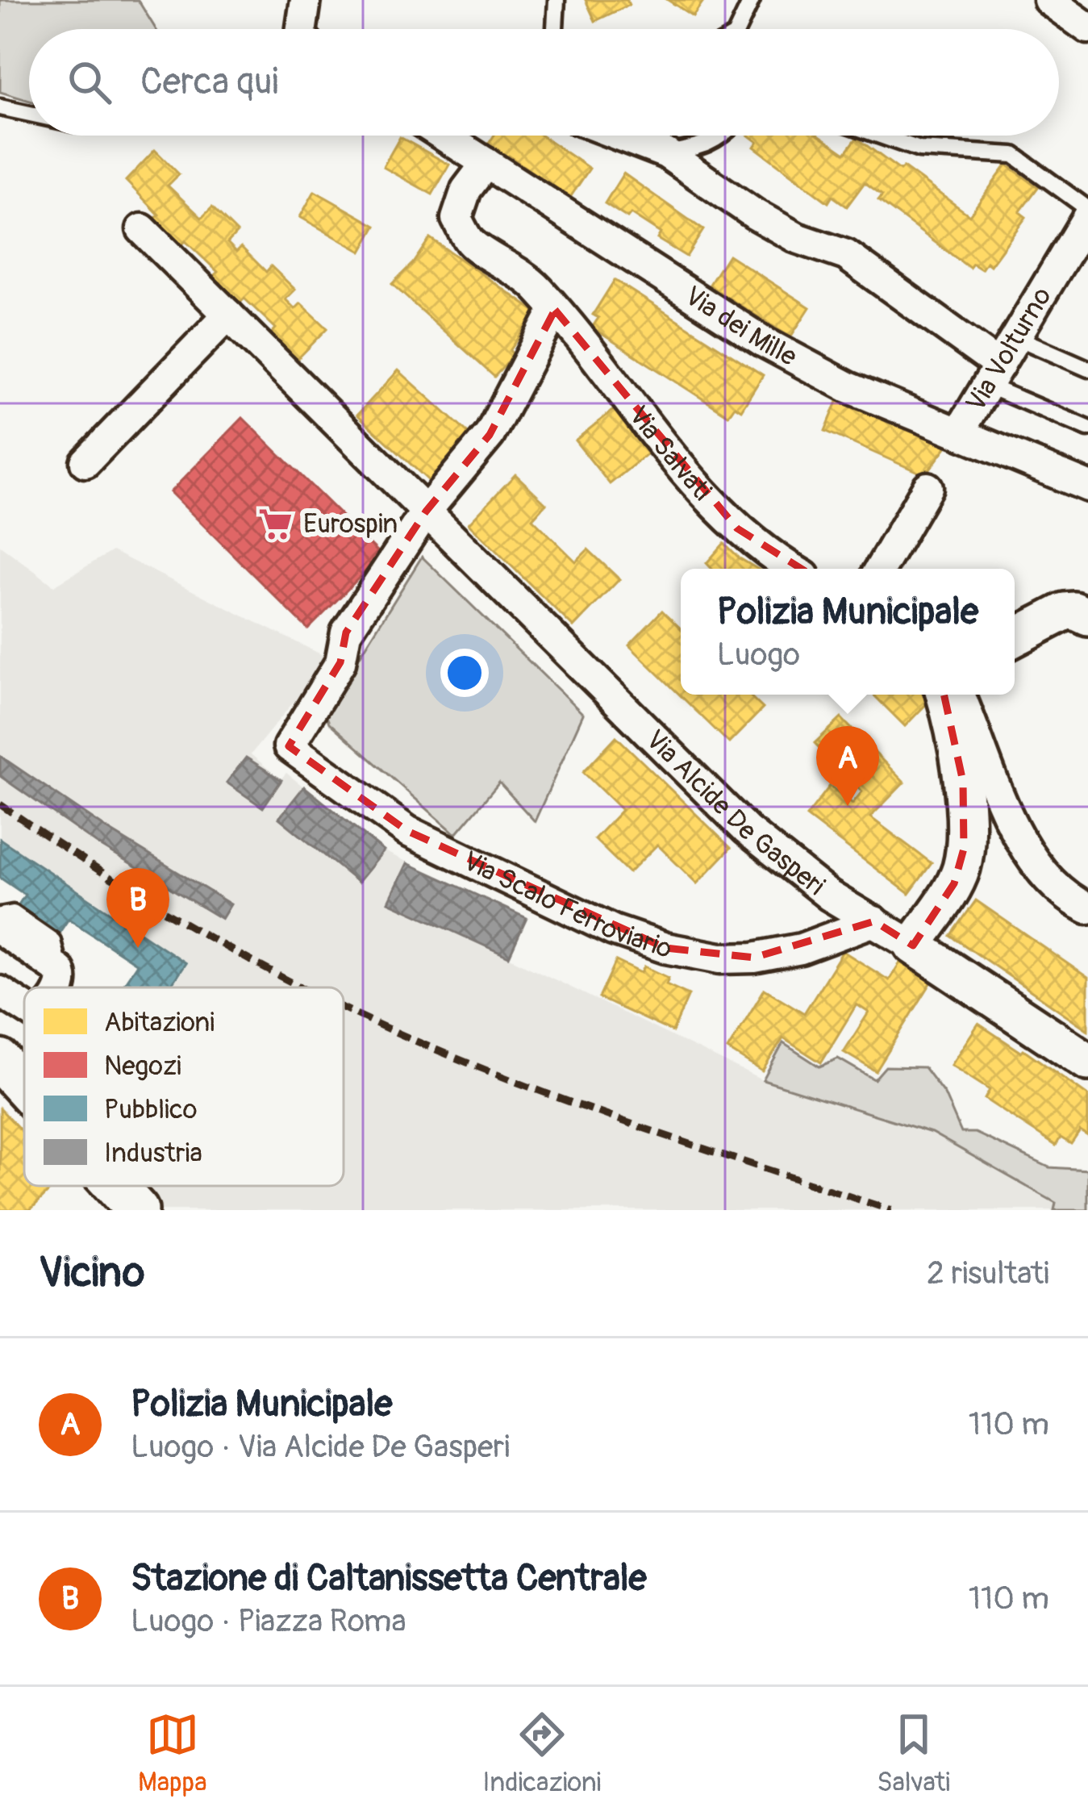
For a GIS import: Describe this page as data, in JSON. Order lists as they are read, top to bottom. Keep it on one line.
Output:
{"streets":{"street":["Via dei Mille","Via Volturno","Via Salvati","Via Alcide De Gasperi","Via Scalo Ferroviario"]},"crossings":[["Via dei Mille","Via Volturno"],["Via dei Mille","Via Salvati"],["Via Alcide De Gasperi","Via Scalo Ferroviario"]],"places":{"supermarket":["Eurospin"]},"legend":["Abitazioni","Negozi","Pubblico","Industria"],"page":{"search":"Cerca qui","popup":["Polizia Municipale","Luogo"],"pins":["A","B"],"heading":["Vicino","2 risultati"],"list":[{"mark":"A","name":"Polizia Municipale","note":"Luogo · Via Alcide De Gasperi","value":"110 m"},{"mark":"B","name":"Stazione di Caltanissetta Centrale","note":"Luogo · Piazza Roma","value":"110 m"}],"nav":["Mappa","Indicazioni","Salvati"]}}
